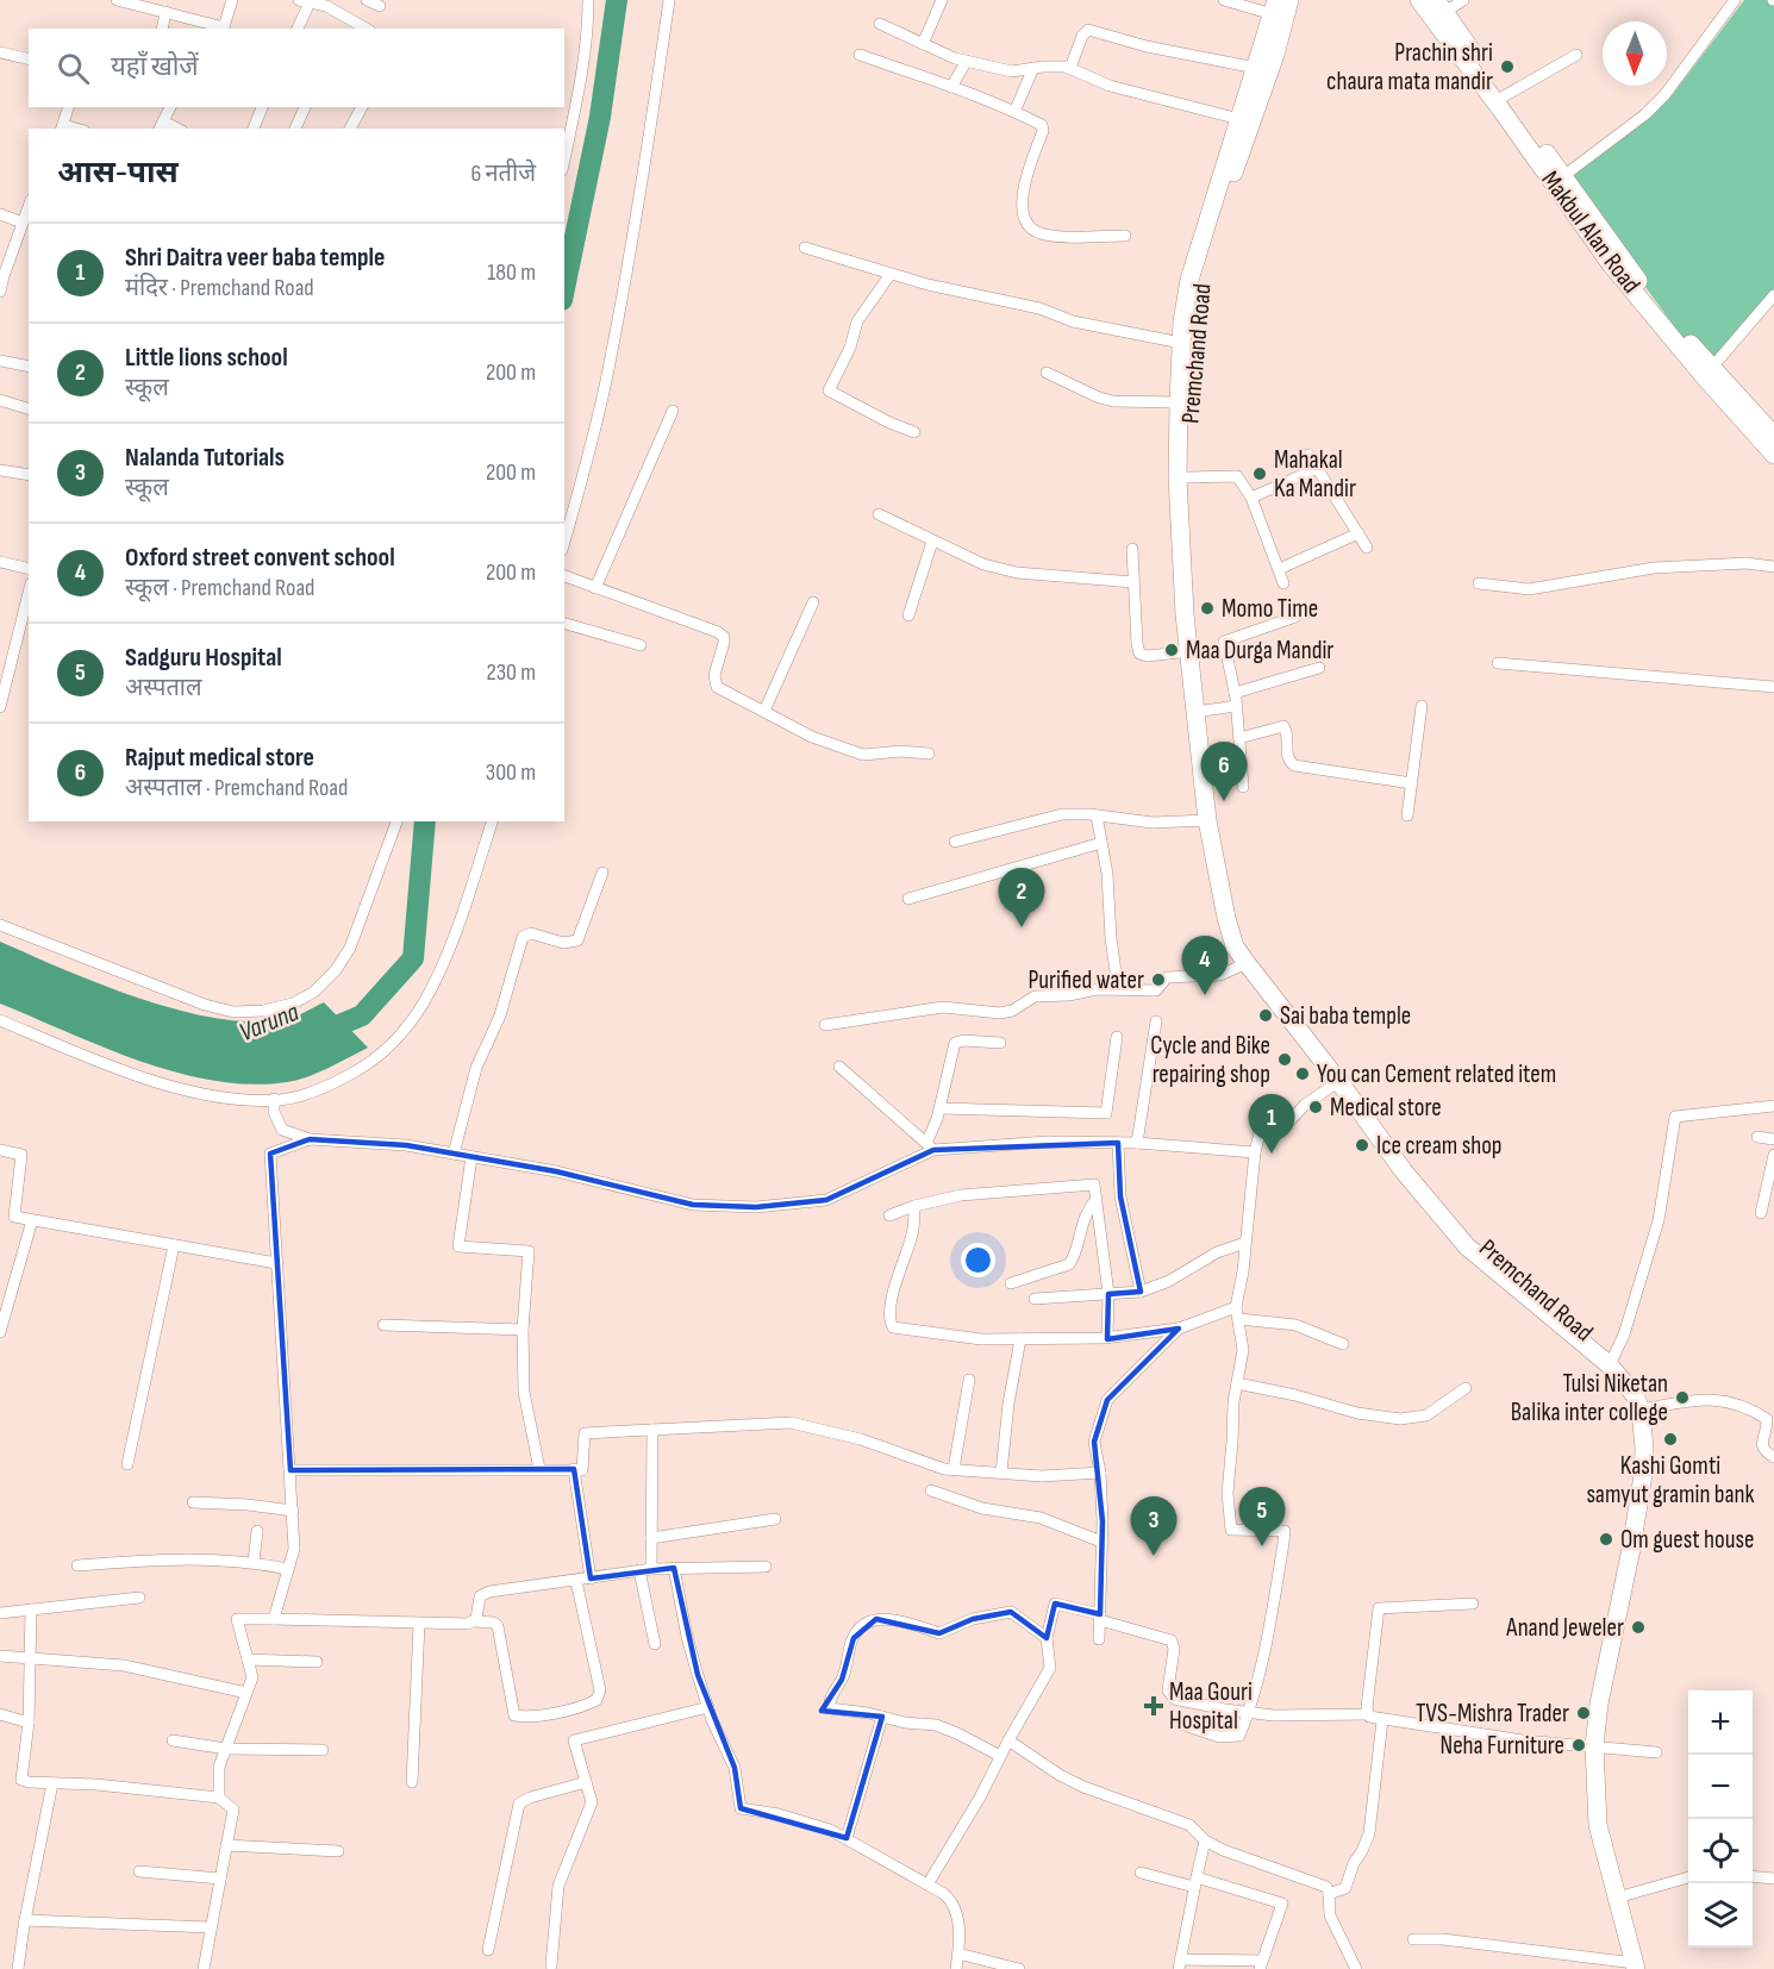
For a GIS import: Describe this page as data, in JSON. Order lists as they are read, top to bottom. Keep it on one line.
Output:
{"streets":{"highway":["Makbul Alan Road","Premchand Road"]},"water":["Varuna"],"places":{"other":["Prachin shri chaura mata mandir","Mahakal Ka Mandir","Momo Time","Maa Durga Mandir","Purified water","Sai baba temple","Cycle and Bike repairing shop","You can Cement related item","Medical store","Ice cream shop","Tulsi Niketan Balika inter college","Kashi Gomti samyut gramin bank","Om guest house","Anand Jeweler","TVS-Mishra Trader","Neha Furniture"],"health":["Maa Gouri Hospital"]},"north":"bottom","page":{"search":"यहाँ खोजें","heading":["आस-पास","6 नतीजे"],"list":[{"mark":"1","name":"Shri Daitra veer baba temple","note":"मंदिर · Premchand Road","value":"180 m"},{"mark":"2","name":"Little lions school","note":"स्कूल","value":"200 m"},{"mark":"3","name":"Nalanda Tutorials","note":"स्कूल","value":"200 m"},{"mark":"4","name":"Oxford street convent school","note":"स्कूल · Premchand Road","value":"200 m"},{"mark":"5","name":"Sadguru Hospital","note":"अस्पताल","value":"230 m"},{"mark":"6","name":"Rajput medical store","note":"अस्पताल · Premchand Road","value":"300 m"}],"pins":["6","2","4","1","5","3"],"map_buttons":["+","−"]}}
